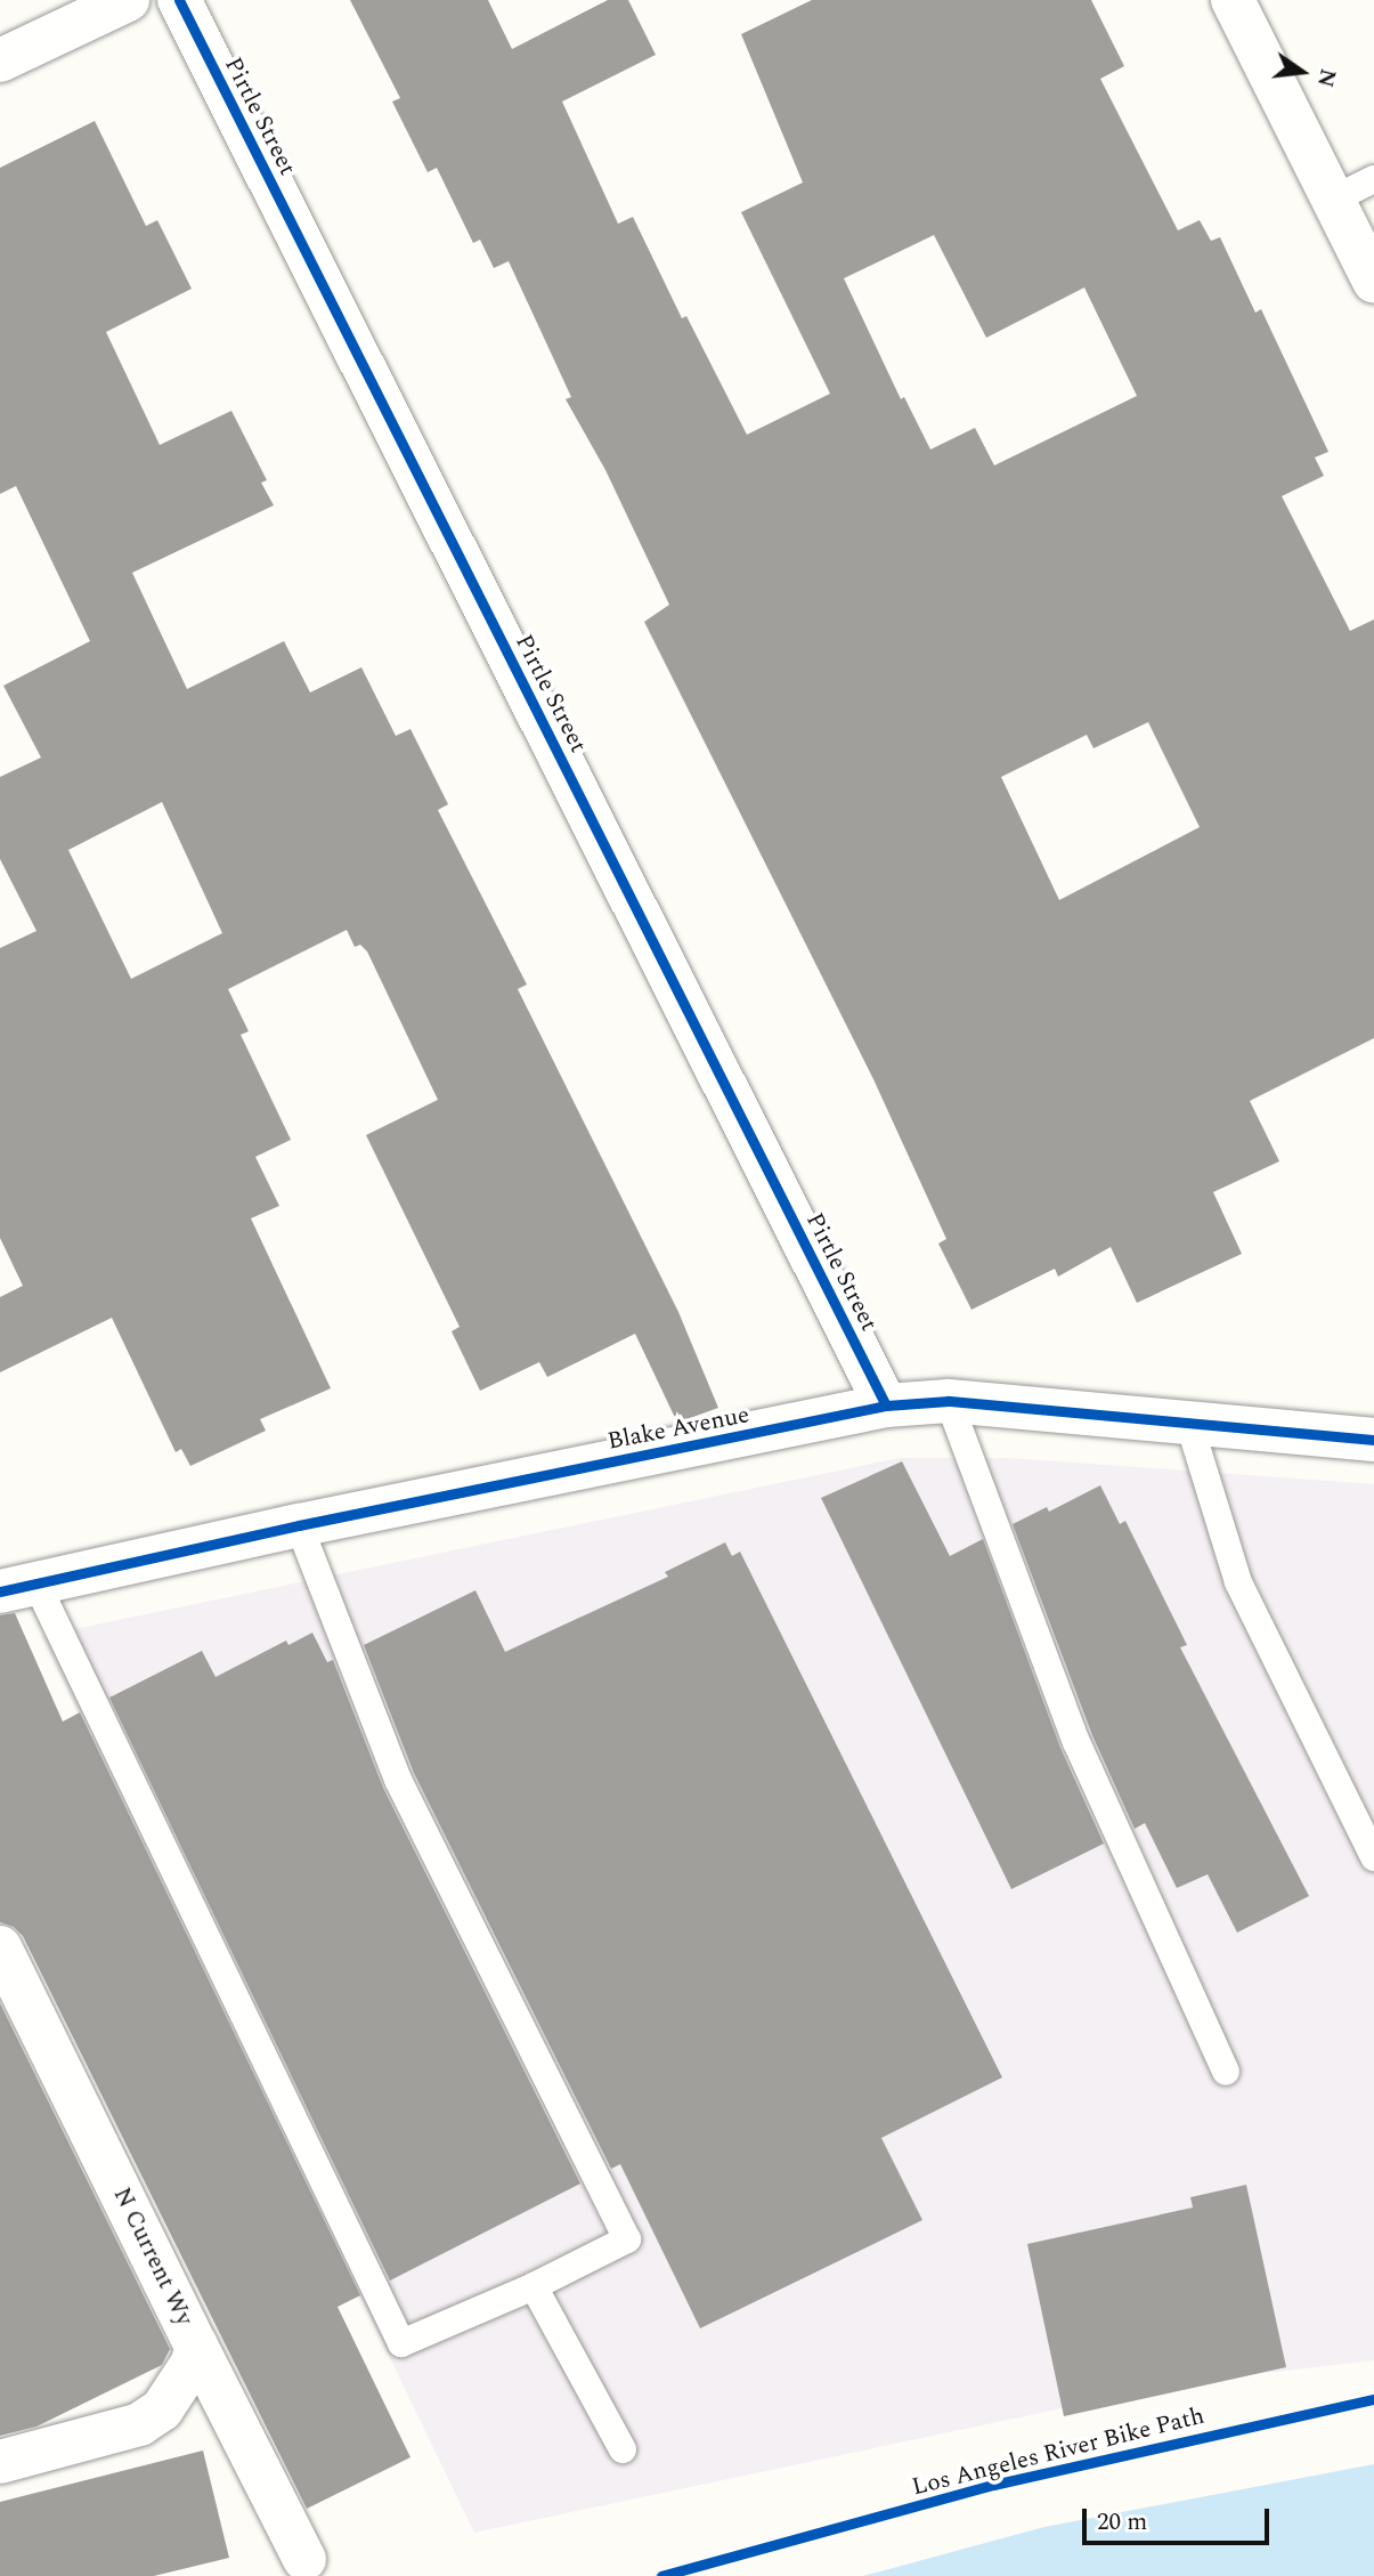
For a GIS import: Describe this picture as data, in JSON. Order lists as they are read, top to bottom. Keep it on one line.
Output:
{"streets":{"street":["Pirtle Street","Blake Avenue","N Current Wy"],"cycle path":["Los Angeles River Bike Path"]},"crossings":[["Pirtle Street","Blake Avenue"]],"scale_bar":"20 m","north":"right"}
